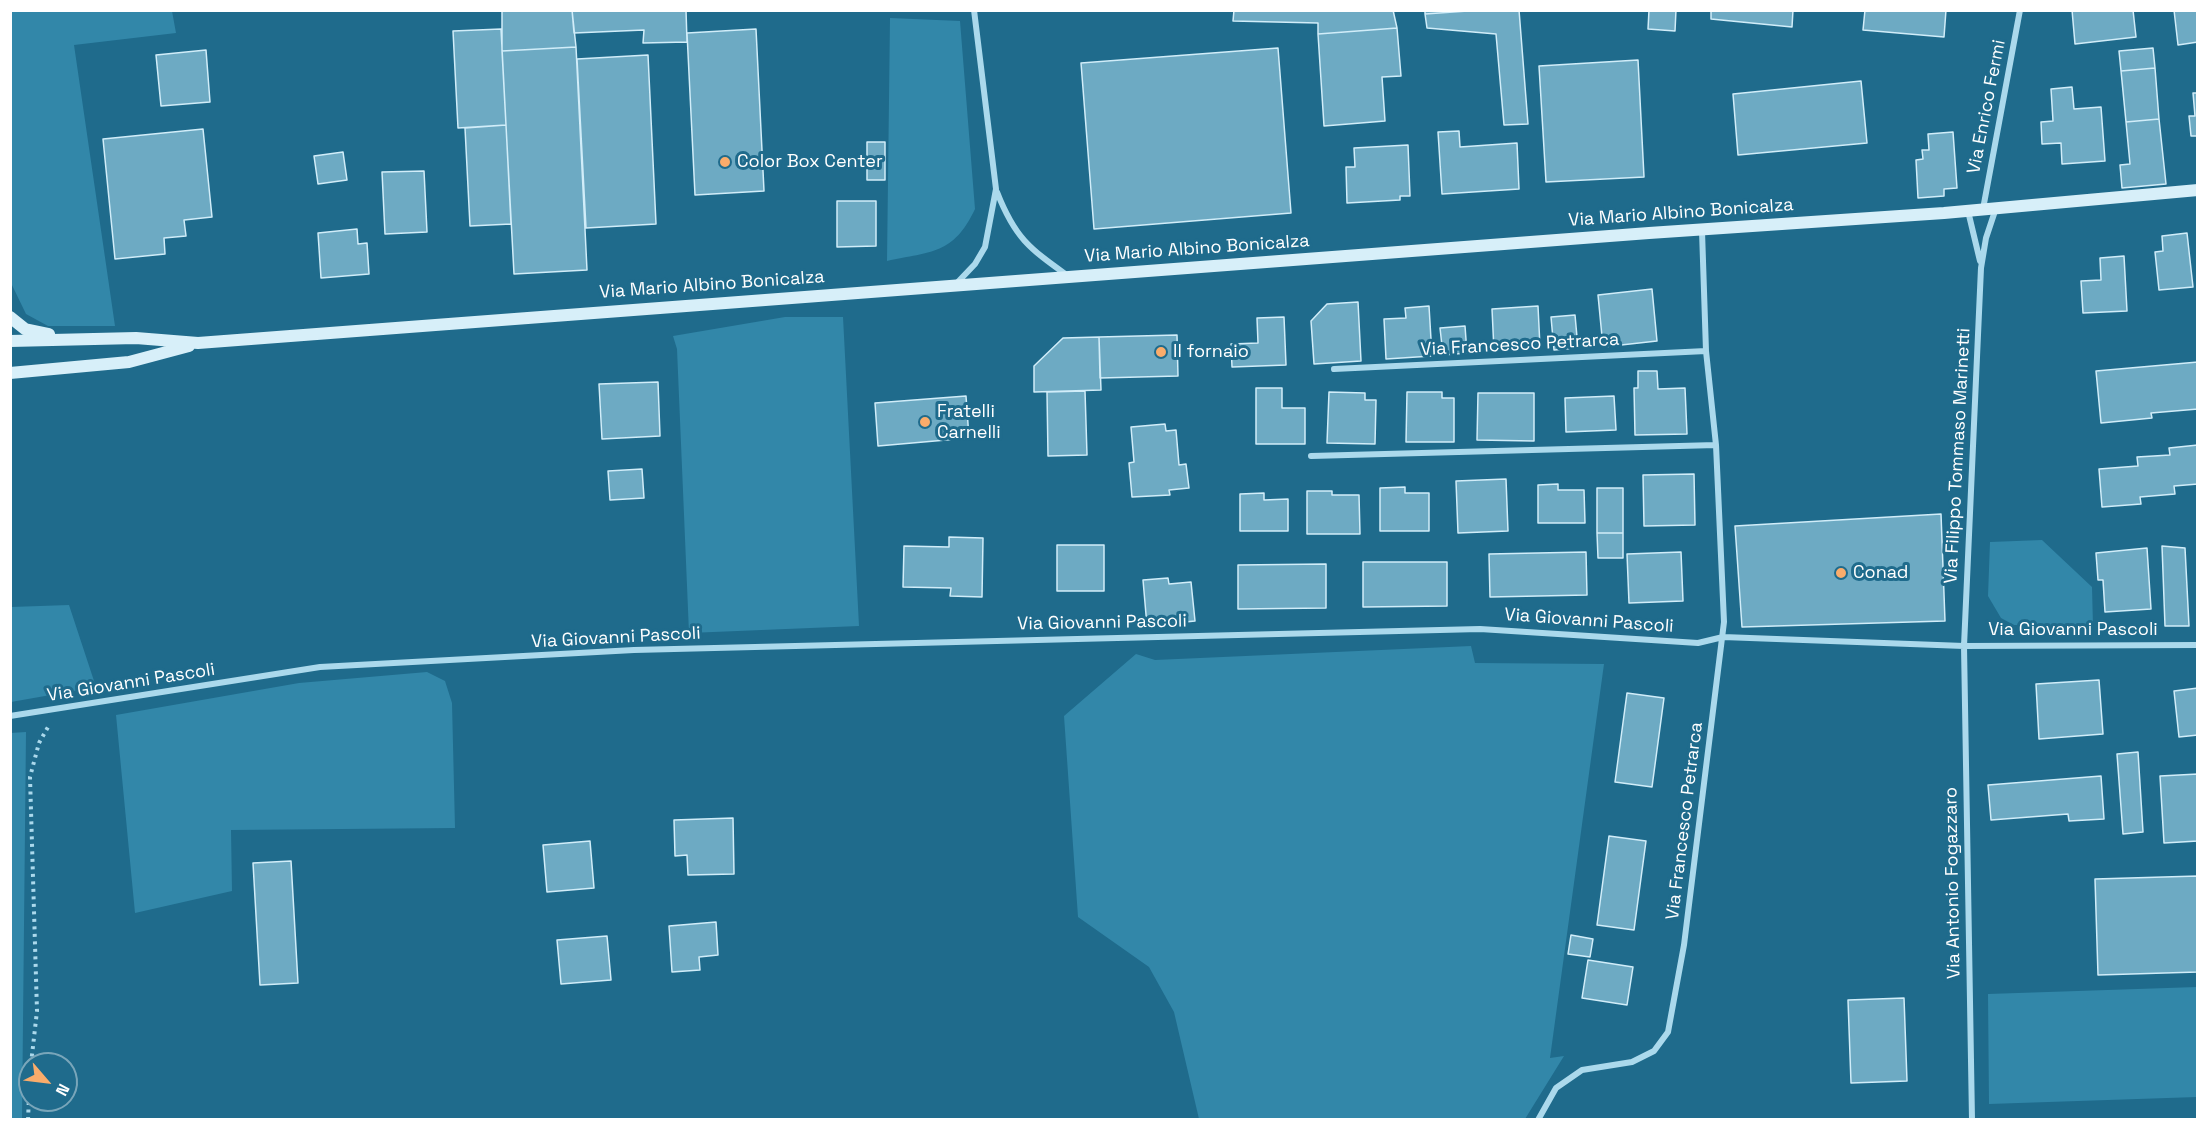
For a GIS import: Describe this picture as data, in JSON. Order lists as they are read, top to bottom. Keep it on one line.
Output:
{"streets":{"main road":["Via Mario Albino Bonicalza"],"street":["Via Enrico Fermi","Via Francesco Petrarca","Via Filippo Tommaso Marinetti","Via Giovanni Pascoli","Via Antonio Fogazzaro"]},"crossings":[["Via Enrico Fermi","Via Mario Albino Bonicalza"],["Via Mario Albino Bonicalza","Via Francesco Petrarca"],["Via Mario Albino Bonicalza","Via Filippo Tommaso Marinetti"],["Via Francesco Petrarca","Via Giovanni Pascoli"],["Via Filippo Tommaso Marinetti","Via Giovanni Pascoli"],["Via Filippo Tommaso Marinetti","Via Antonio Fogazzaro"],["Via Giovanni Pascoli","Via Antonio Fogazzaro"]],"places":["Color Box Center","Il fornaio","Fratelli Carnelli","Conad"],"north":"bottom right"}
